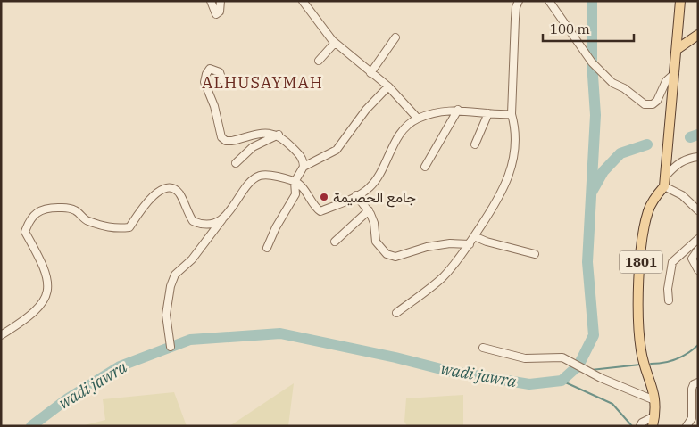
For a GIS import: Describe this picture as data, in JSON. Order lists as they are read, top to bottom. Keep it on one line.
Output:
{"streets":{"main road":["1801"]},"districts":["ALHUSAYMAH"],"water":["wadi jawra"],"places":["جامع الحصيمة"],"scale_bar":"100 m"}
